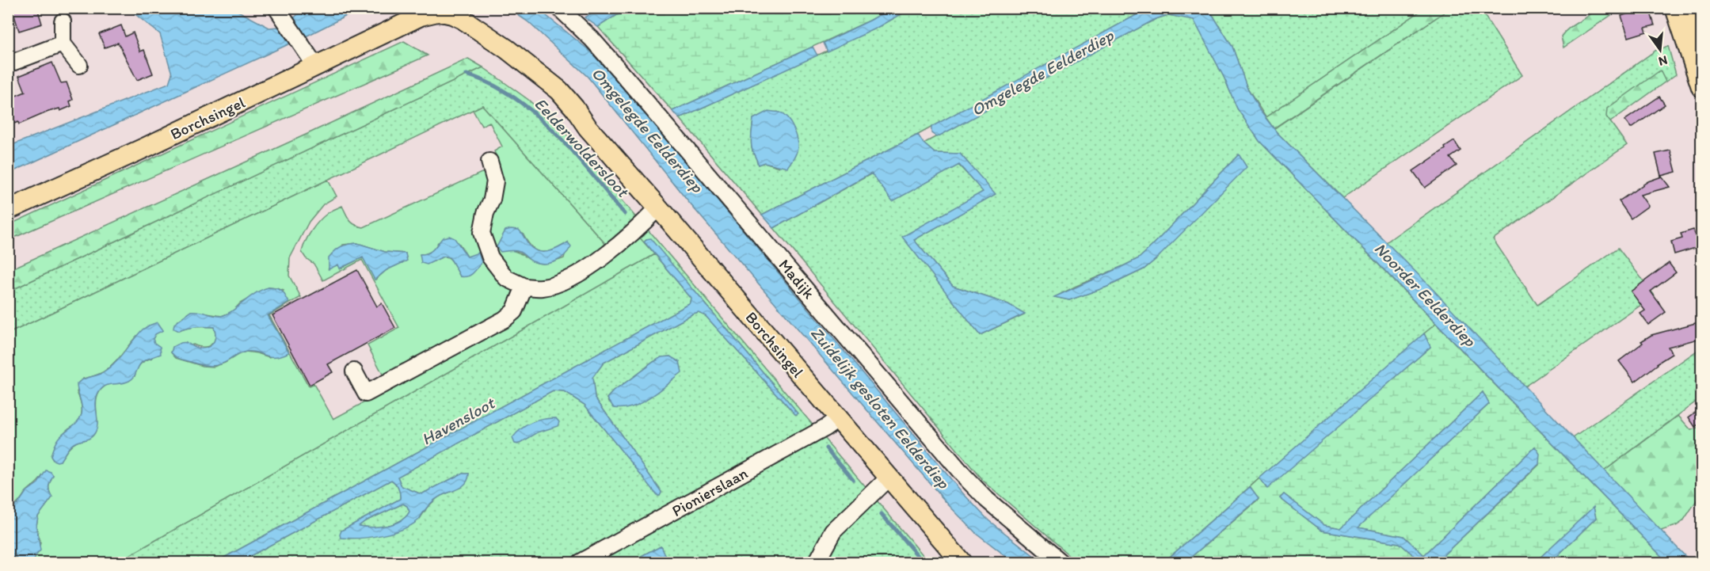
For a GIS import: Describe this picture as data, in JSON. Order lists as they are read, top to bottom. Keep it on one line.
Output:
{"streets":{"main road":["Borchsingel"],"street":["Madijk","Pionierslaan"]},"crossings":[["Borchsingel","Pionierslaan"]],"water":["Omgelegde Eelderdiep","Eelderwoldersloot","Noorder Eelderdiep","Zuidelijk gesloten Eelderdiep","Havensloot"],"north":"bottom"}
